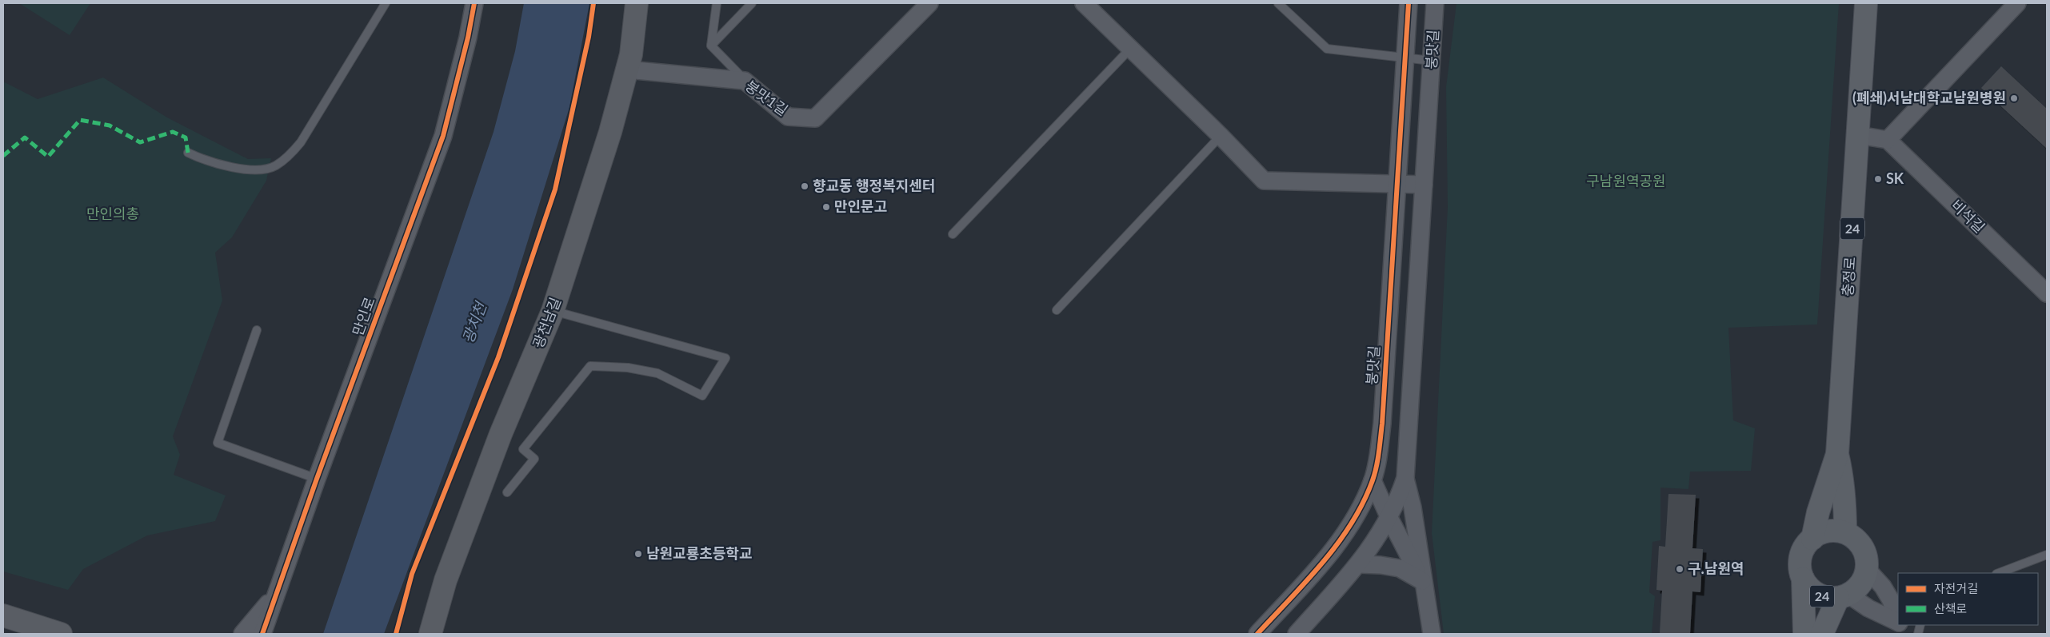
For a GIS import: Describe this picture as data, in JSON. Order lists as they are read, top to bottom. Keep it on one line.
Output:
{"streets":{"main road":["24","충정로"],"street":["붕맛길","붕맛1길","비석길","만인로","광천남길"]},"crossings":[["붕맛1길","광천남길"],["24","충정로"]],"water":["광치천"],"parks":["구남원역공원","만인의총"],"places":["(폐쇄)서남대학교남원병원","SK","향교동 행정복지센터","만인문고","남원교룡초등학교","구.남원역"],"legend":["자전거길","산책로"]}
